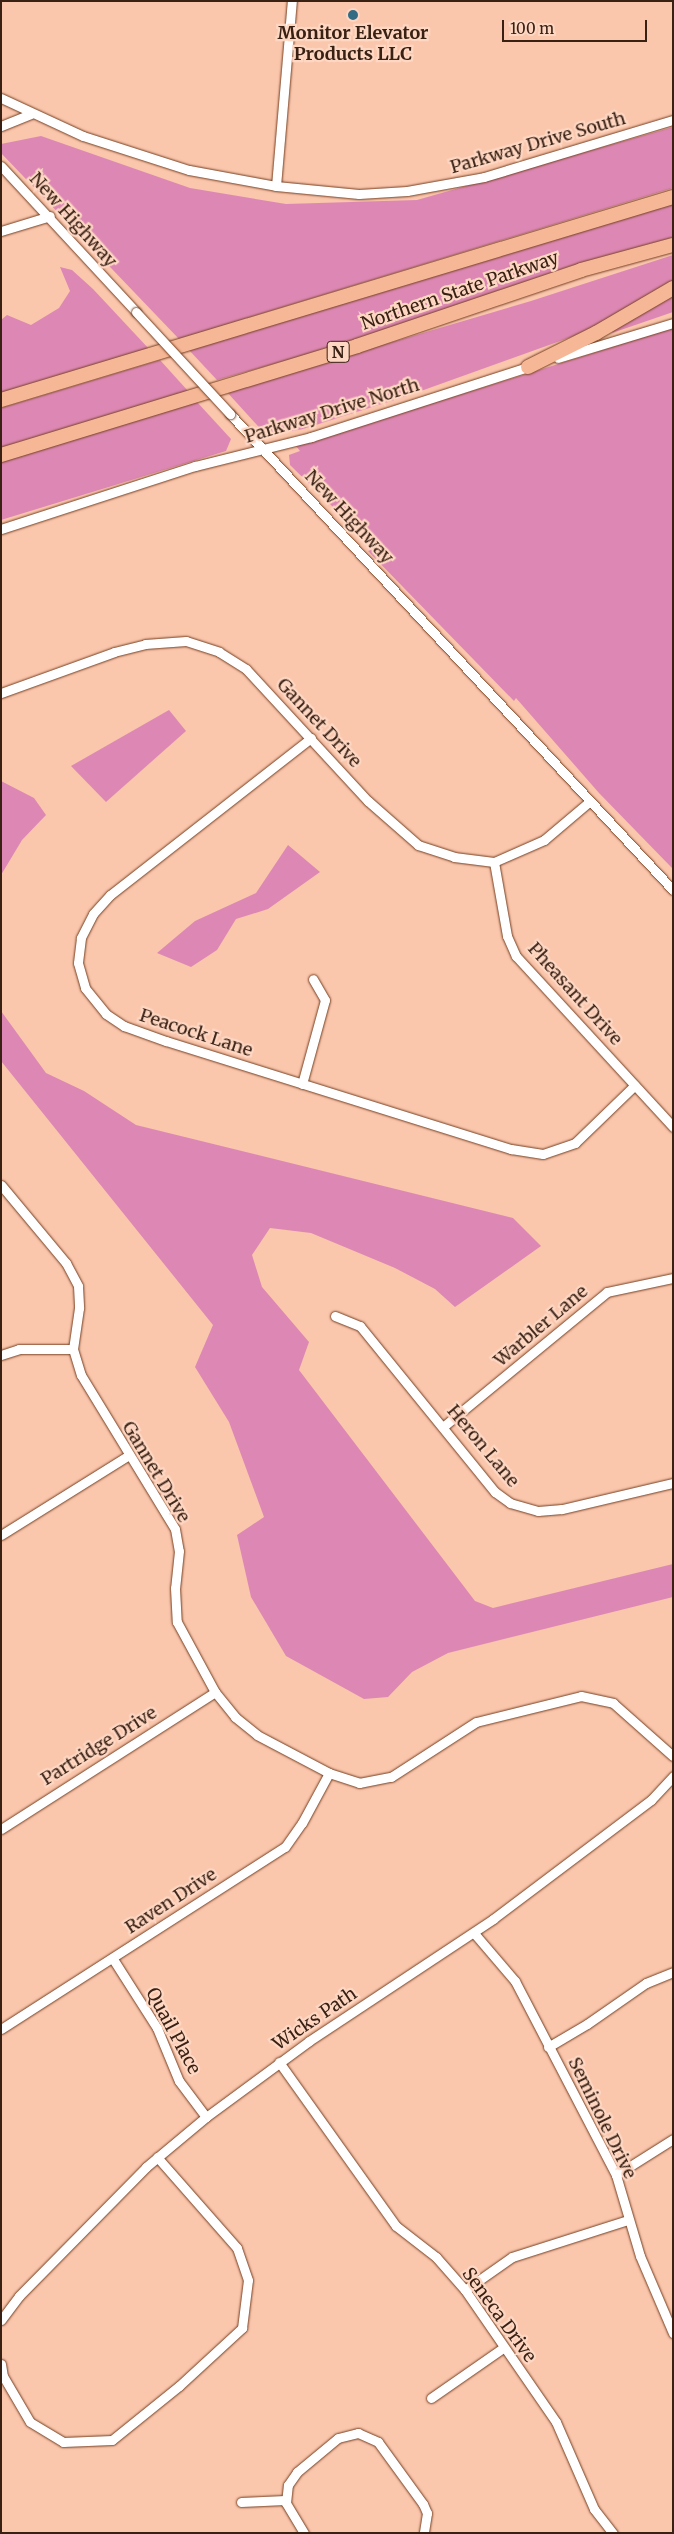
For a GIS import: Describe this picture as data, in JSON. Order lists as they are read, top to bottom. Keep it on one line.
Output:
{"streets":{"highway":["Northern State Parkway","N"],"street":["Parkway Drive South","New Highway","Parkway Drive North","Gannet Drive","Pheasant Drive","Peacock Lane","Warbler Lane","Heron Lane","Partridge Drive","Raven Drive","Wicks Path","Quail Place","Seminole Drive","Seneca Drive"]},"crossings":[["New Highway","Parkway Drive North"],["New Highway","Gannet Drive"],["Gannet Drive","Pheasant Drive"],["Gannet Drive","Peacock Lane"],["Gannet Drive","Partridge Drive"],["Gannet Drive","Raven Drive"],["Pheasant Drive","Peacock Lane"],["Warbler Lane","Heron Lane"],["Raven Drive","Quail Place"],["Wicks Path","Quail Place"],["Wicks Path","Seminole Drive"],["Wicks Path","Seneca Drive"]],"places":["Monitor Elevator Products LLC"],"scale_bar":"100 m"}
